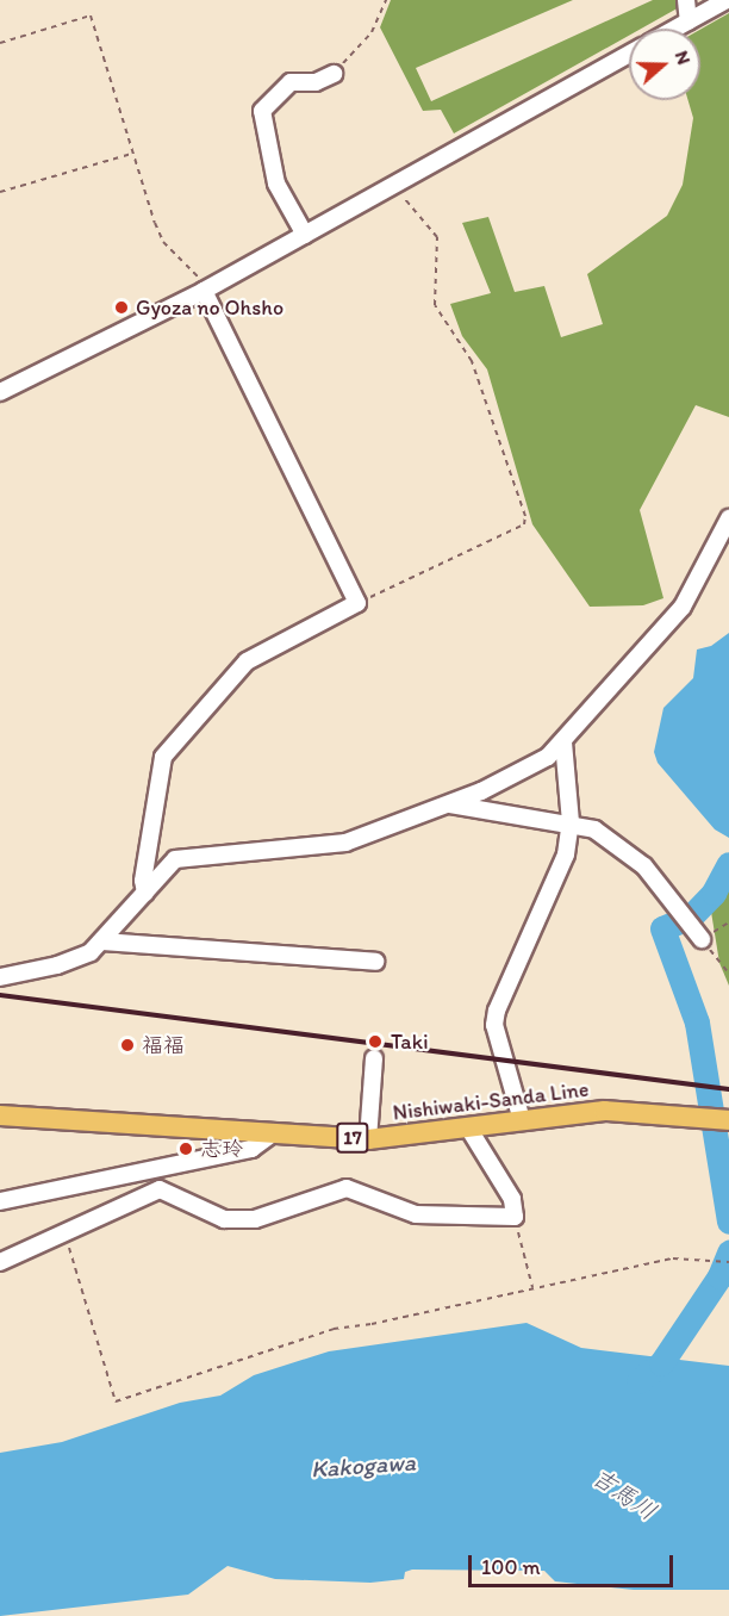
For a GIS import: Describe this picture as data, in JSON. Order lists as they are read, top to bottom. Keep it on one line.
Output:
{"streets":{"main road":["Nishiwaki-Sanda Line","17"]},"water":["Kakogawa","吉馬川"],"places":["Gyoza no Ohsho","Taki","福福","志玲"],"scale_bar":"100 m","north":"right"}
